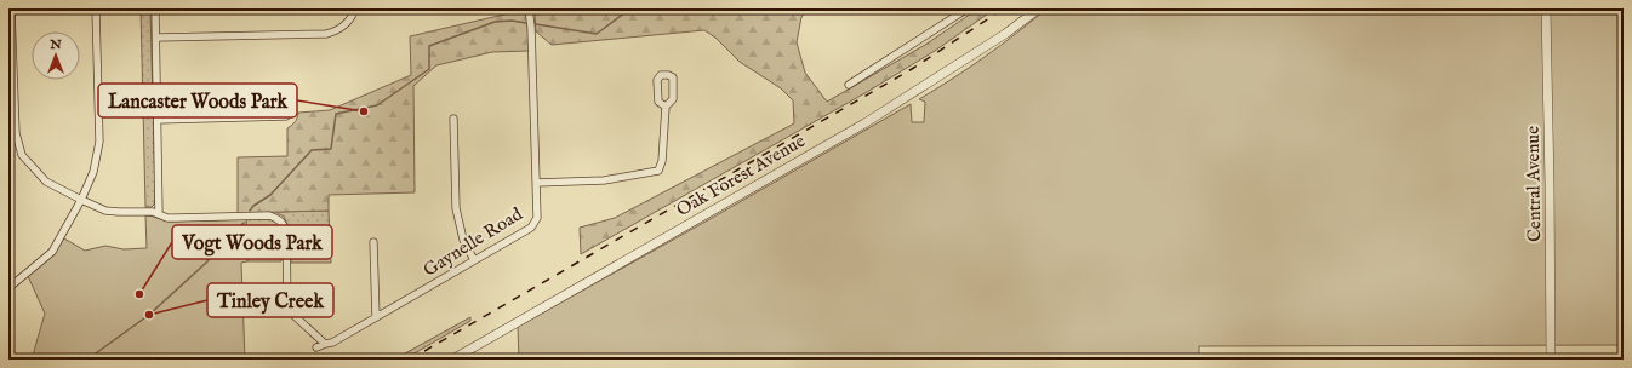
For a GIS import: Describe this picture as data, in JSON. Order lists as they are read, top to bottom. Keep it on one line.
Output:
{"streets":{"street":["Oak Forest Avenue","Central Avenue","Gaynelle Road"]},"places":["Lancaster Woods Park","Vogt Woods Park","Tinley Creek"],"north":"top"}
